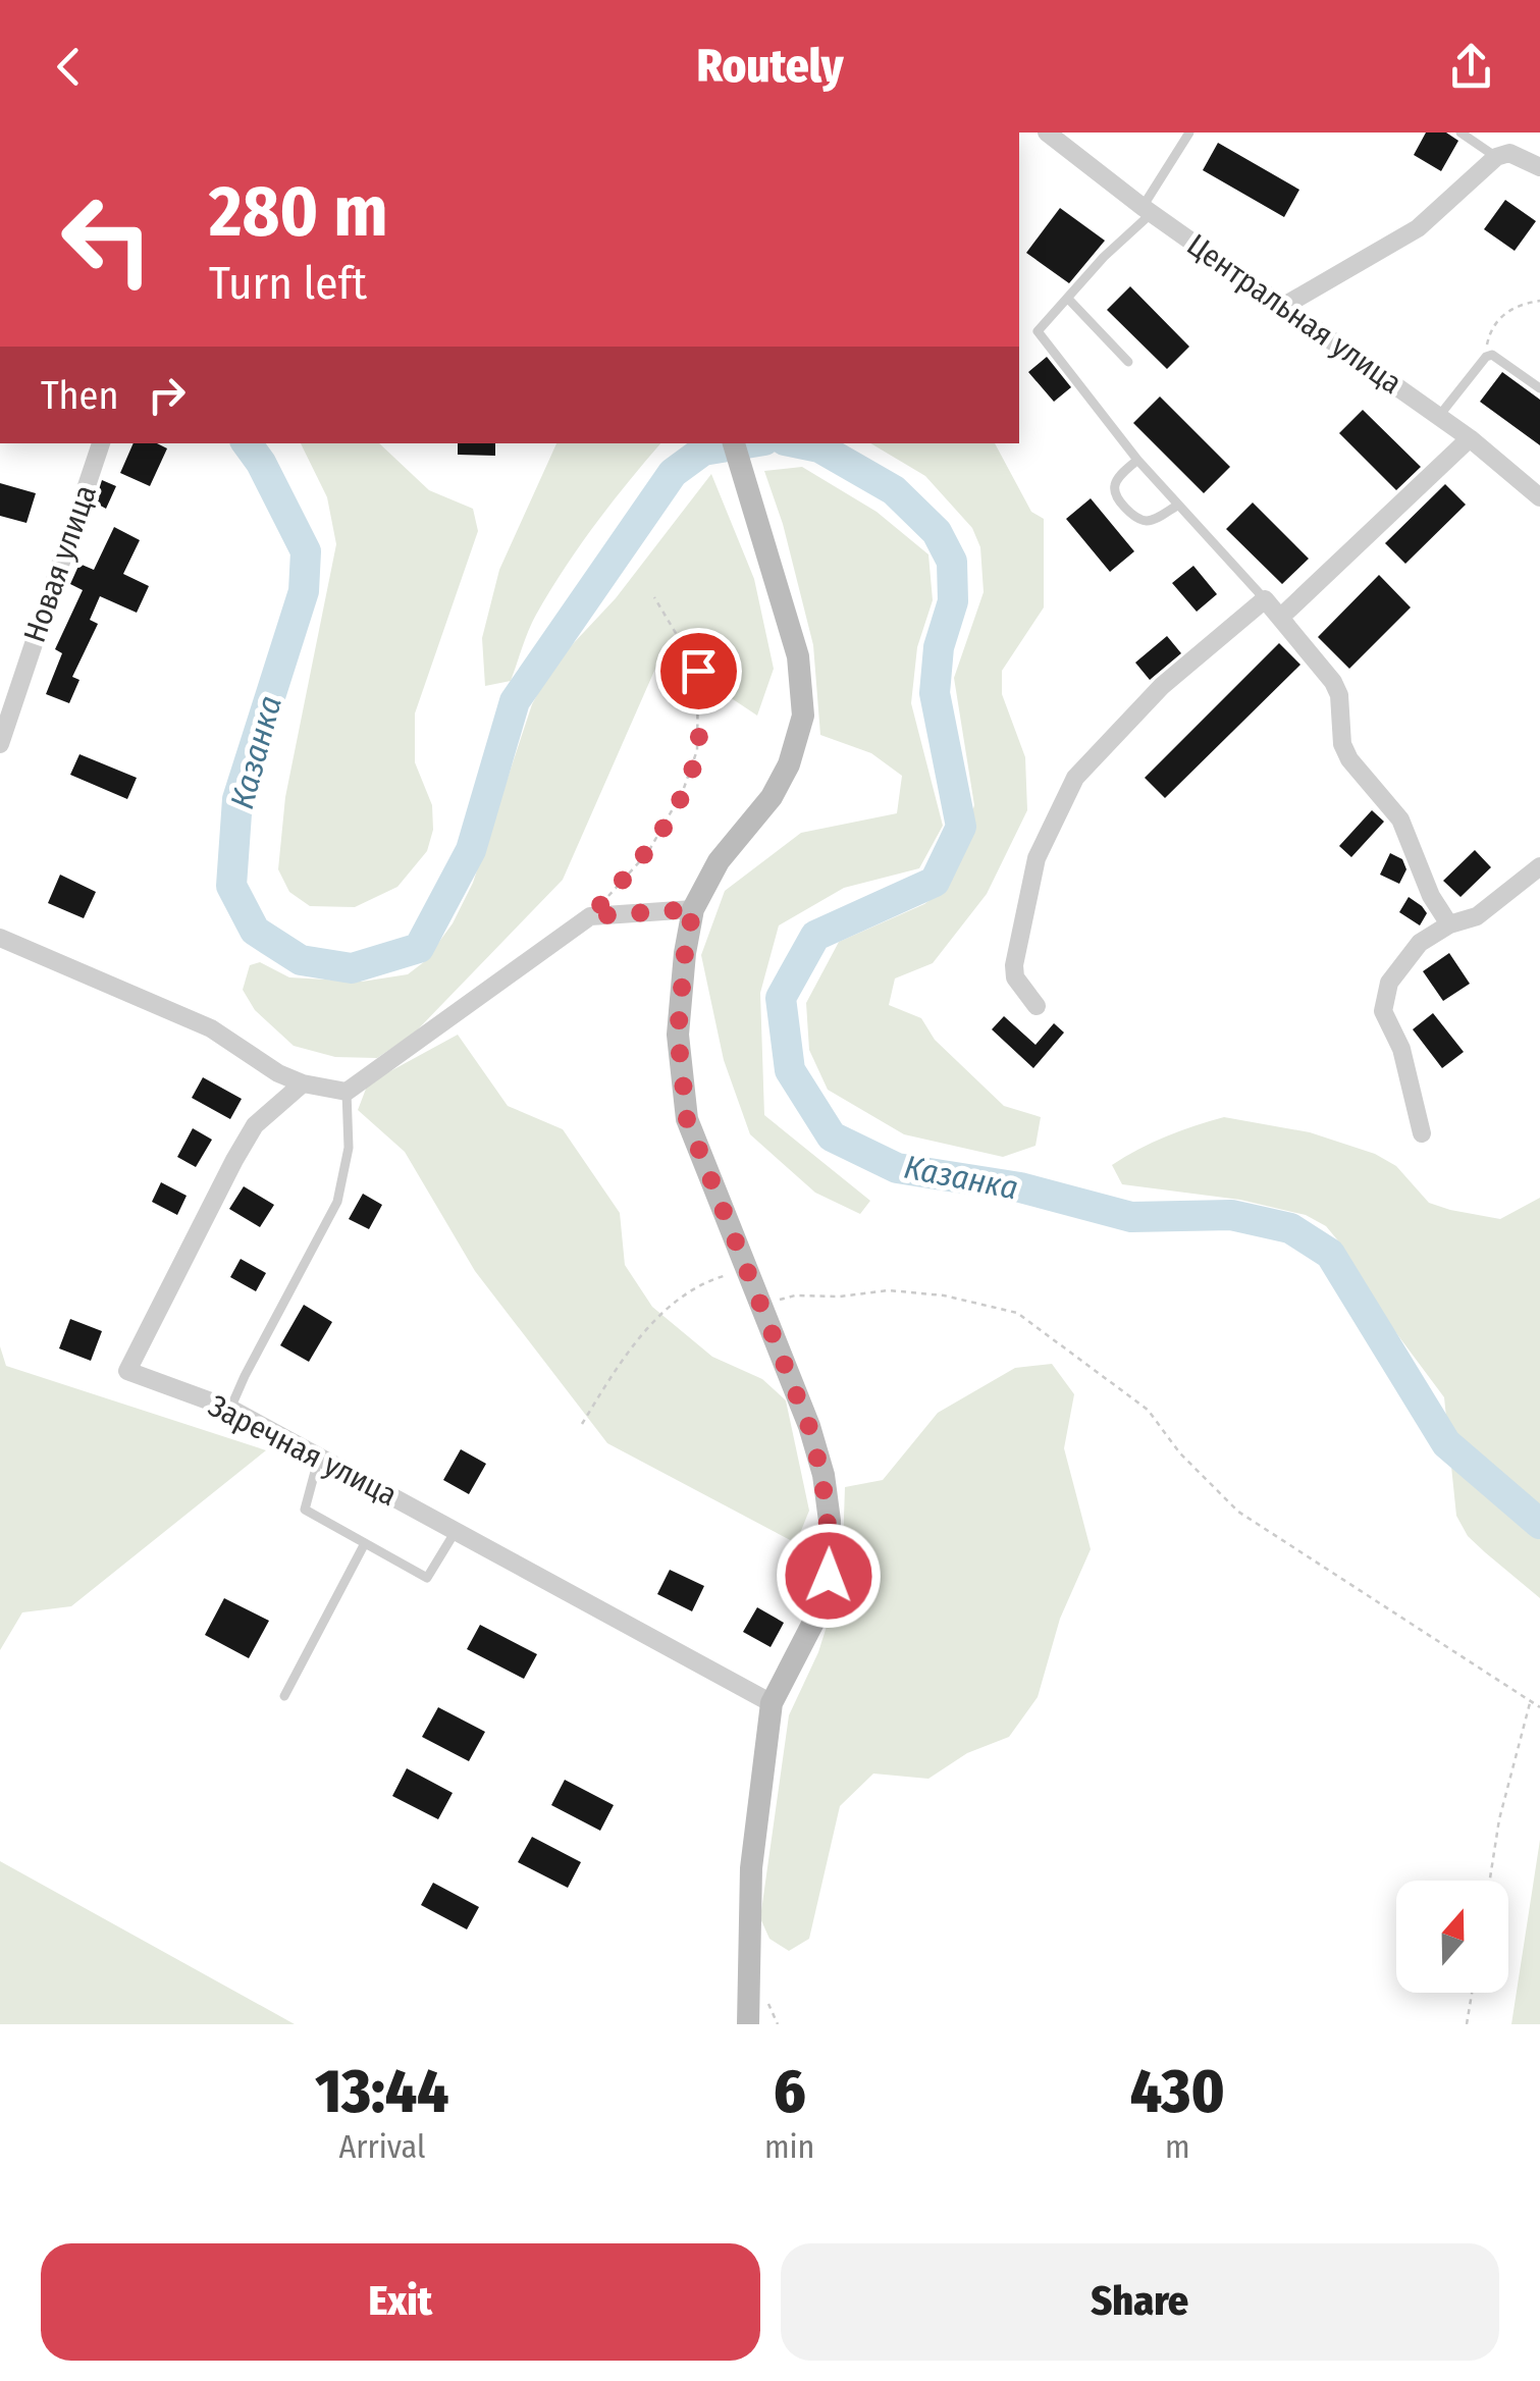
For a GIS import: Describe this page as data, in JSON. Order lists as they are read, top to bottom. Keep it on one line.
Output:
{"streets":{"street":["Центральная улица","Новая улица","Заречная улица"]},"water":["Казанка"],"north":"top","page":{"header":"Routely","turn":["280 m","Turn left"],"then":"Then","eta":["13:44","Arrival","6","min","430","m"],"buttons":["Exit","Share"]}}
